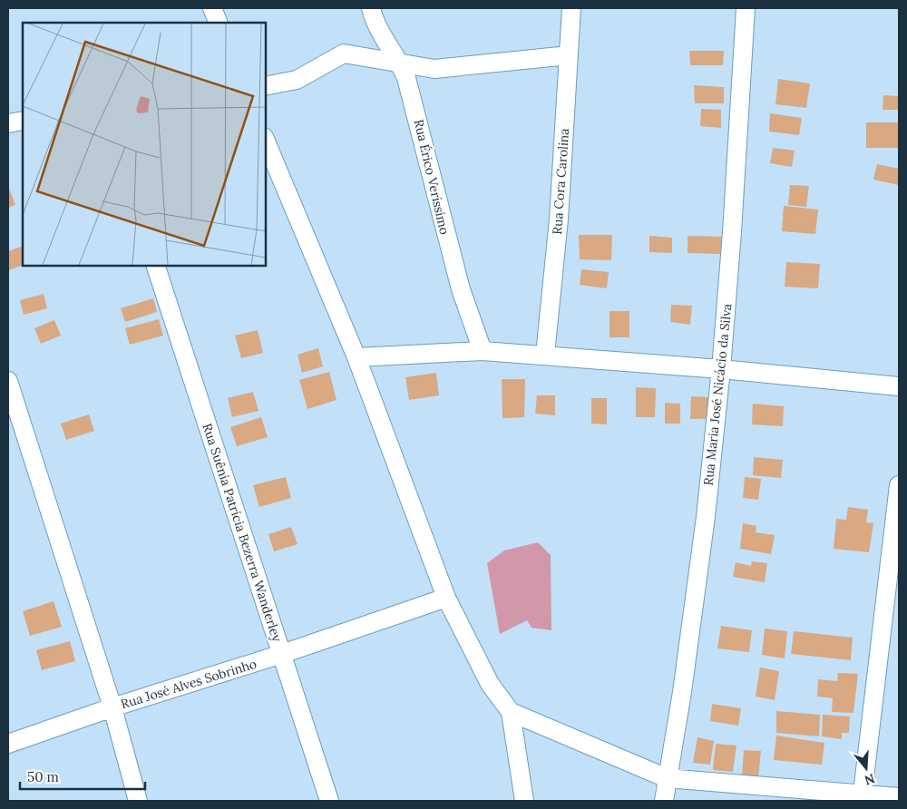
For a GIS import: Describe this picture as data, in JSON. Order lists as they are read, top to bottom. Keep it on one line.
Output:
{"streets":{"street":["Rua Érico Veríssimo","Rua Cora Carolina","Rua Maria José Nicácio da Silva","Rua Suênia Patrícia Bezerra Wanderley","Rua José Alves Sobrinho"]},"crossings":[["Rua Suênia Patrícia Bezerra Wanderley","Rua José Alves Sobrinho"]],"scale_bar":"50 m","north":"bottom"}
